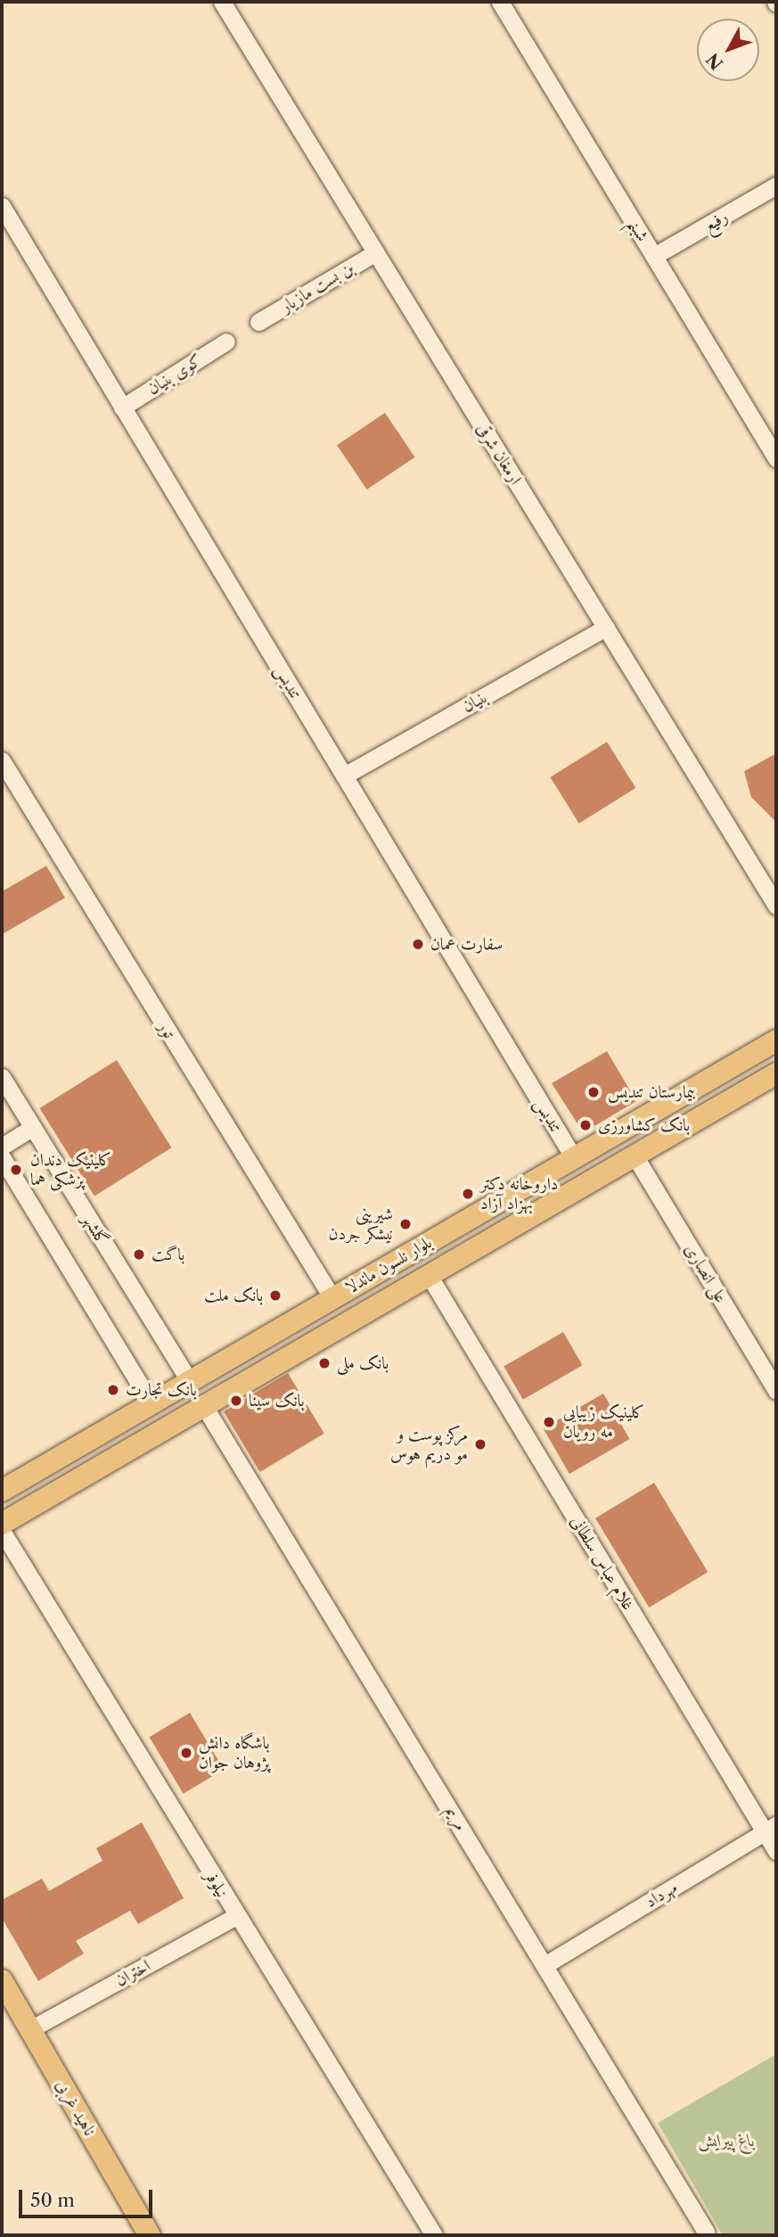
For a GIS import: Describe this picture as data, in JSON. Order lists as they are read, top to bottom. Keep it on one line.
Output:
{"streets":{"main road":["بلوار نلسون ماندلا","ناهید غربی"],"street":["رفیع","شبنم","بن بست مازیار","کوی بنیان","ارمغان شرقی","تندیس","بنیان","تور","گلشهر","علی انصاری","غلام عباس سلطانی","مریم","نیلوفر","مهرداد","اختران"]},"crossings":[["رفیع","شبنم"],["بن بست مازیار","ارمغان شرقی"],["کوی بنیان","تندیس"],["ارمغان شرقی","بنیان"],["تندیس","بنیان"],["تندیس","بلوار نلسون ماندلا"],["تور","بلوار نلسون ماندلا"],["گلشهر","بلوار نلسون ماندلا"],["بلوار نلسون ماندلا","علی انصاری"],["بلوار نلسون ماندلا","غلام عباس سلطانی"],["بلوار نلسون ماندلا","مریم"],["غلام عباس سلطانی","مهرداد"],["مریم","مهرداد"],["نیلوفر","اختران"],["اختران","ناهید غربی"]],"parks":["باغ پیرایش"],"places":["سفارت عمان","بیمارستان تندیس","بانک کشاورزی","کلینیک دندان پزشکی هما","داروخانه دکتر بهزاد آزاد","شیرینی نیشکر جردن","باگت","بانک ملت","بانک ملی","بانک تجارت","بانک سینا","کلینیک زیبایی مه رویان","مرکز پوست و مو دریم هوس","باشگاه دانش پژوهان جوان"],"scale_bar":"50 m","north":"bottom left"}
